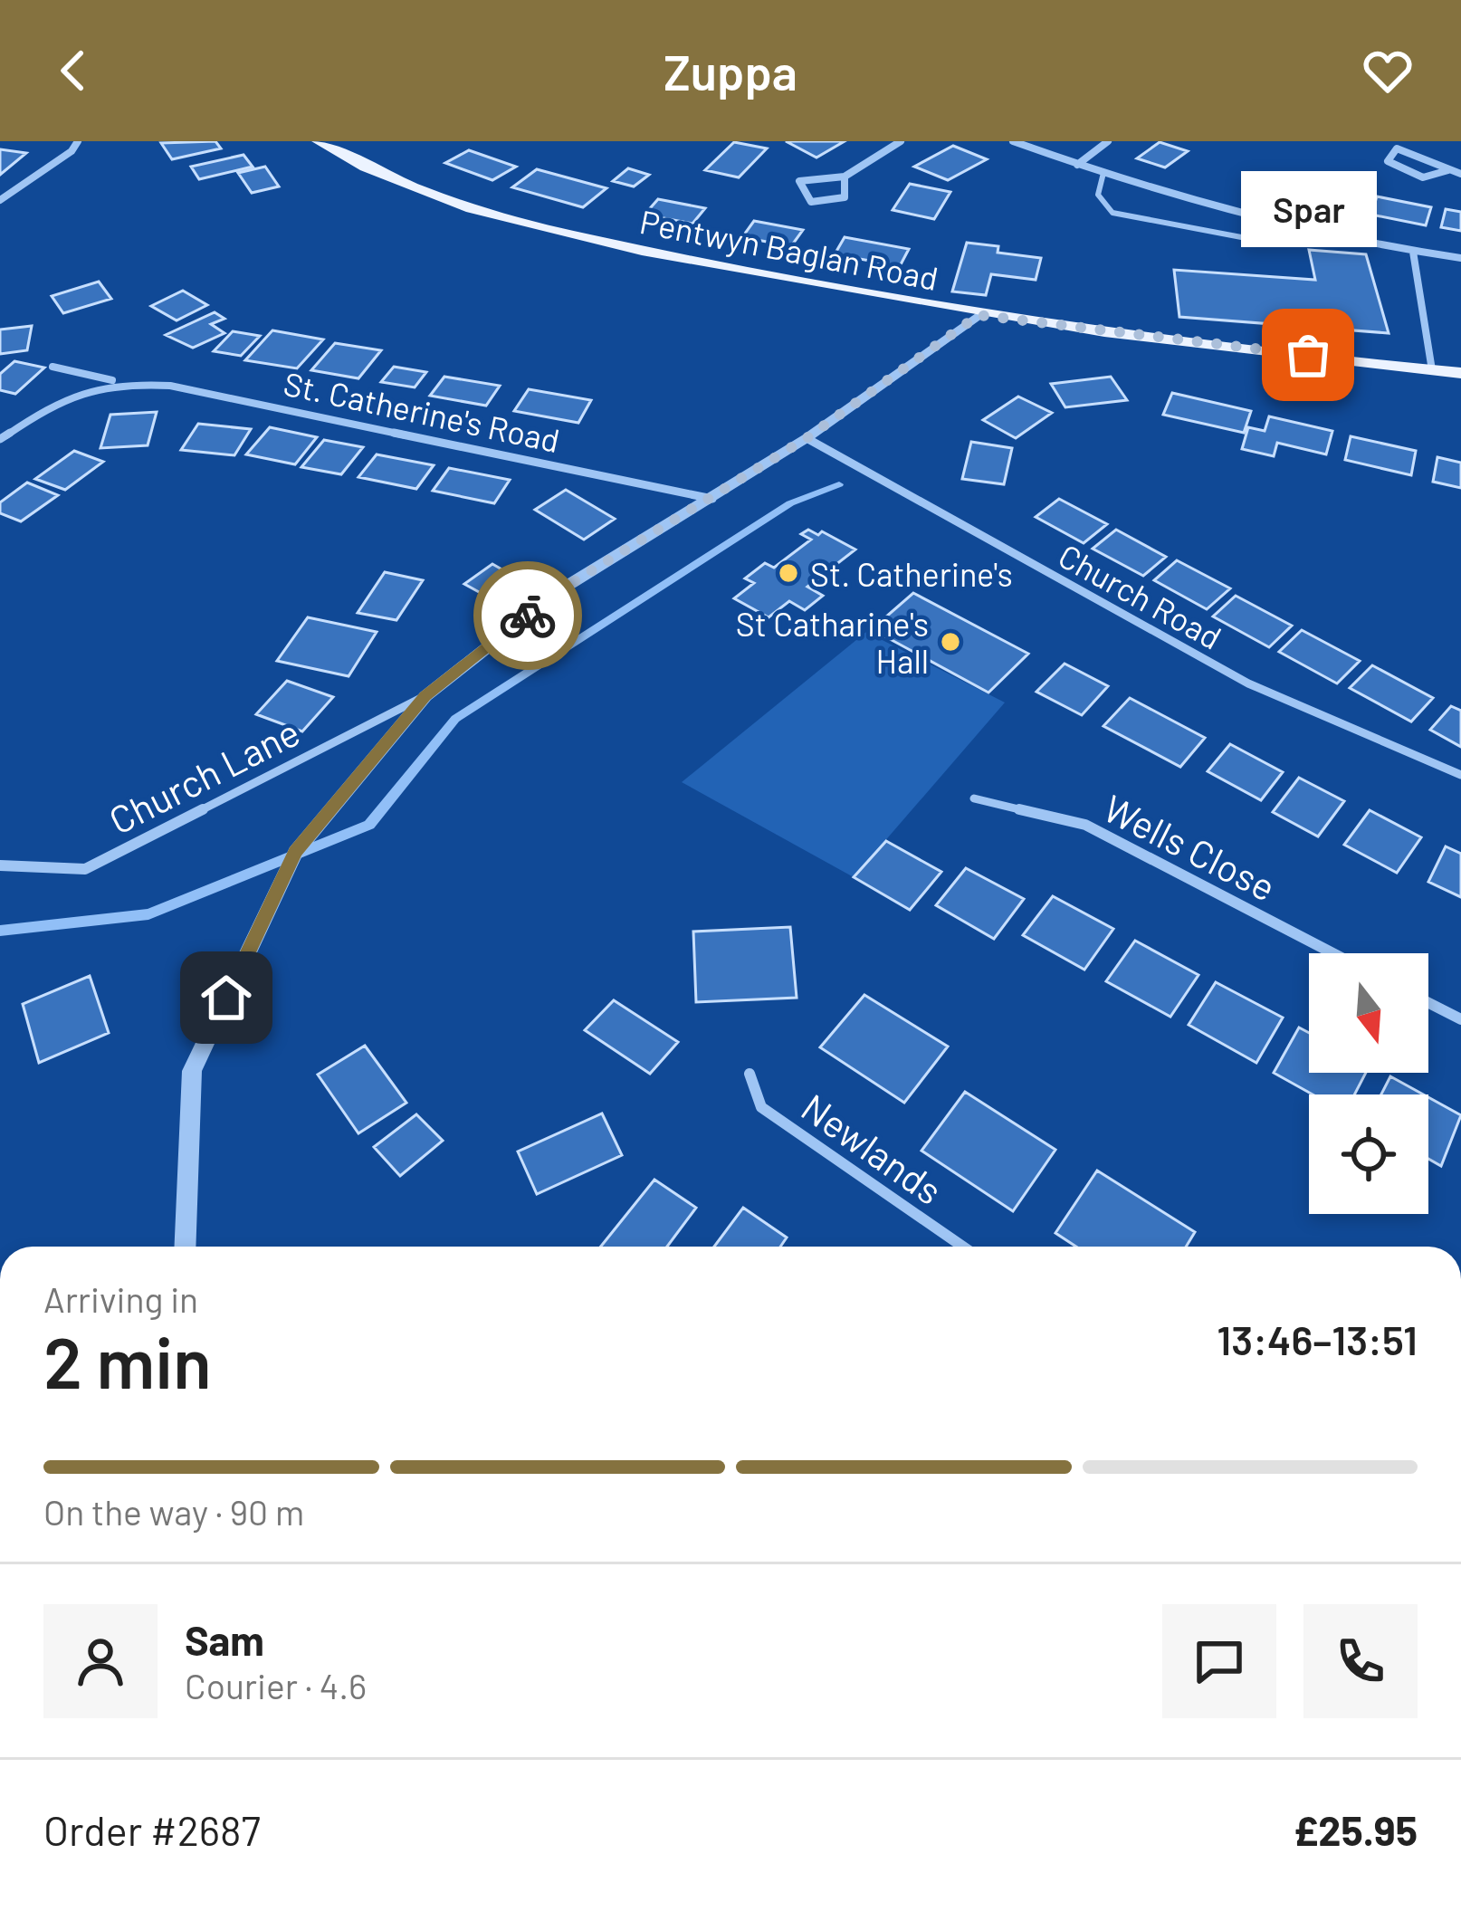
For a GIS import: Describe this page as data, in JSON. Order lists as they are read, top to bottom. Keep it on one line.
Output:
{"streets":{"main road":["Pentwyn Baglan Road"],"street":["St. Catherine's Road","Church Road","Church Lane","Wells Close","Newlands"]},"places":["Spar","St. Catherine's","St Catharine's Hall"],"north":"bottom","page":{"header":"Zuppa","bubble":"Spar","heading":["2 min","Arriving in","13:46–13:51"],"panel":["Sam","Courier · 4.6","Order #2687","£25.95"],"bar":"On the way · 90 m"}}
